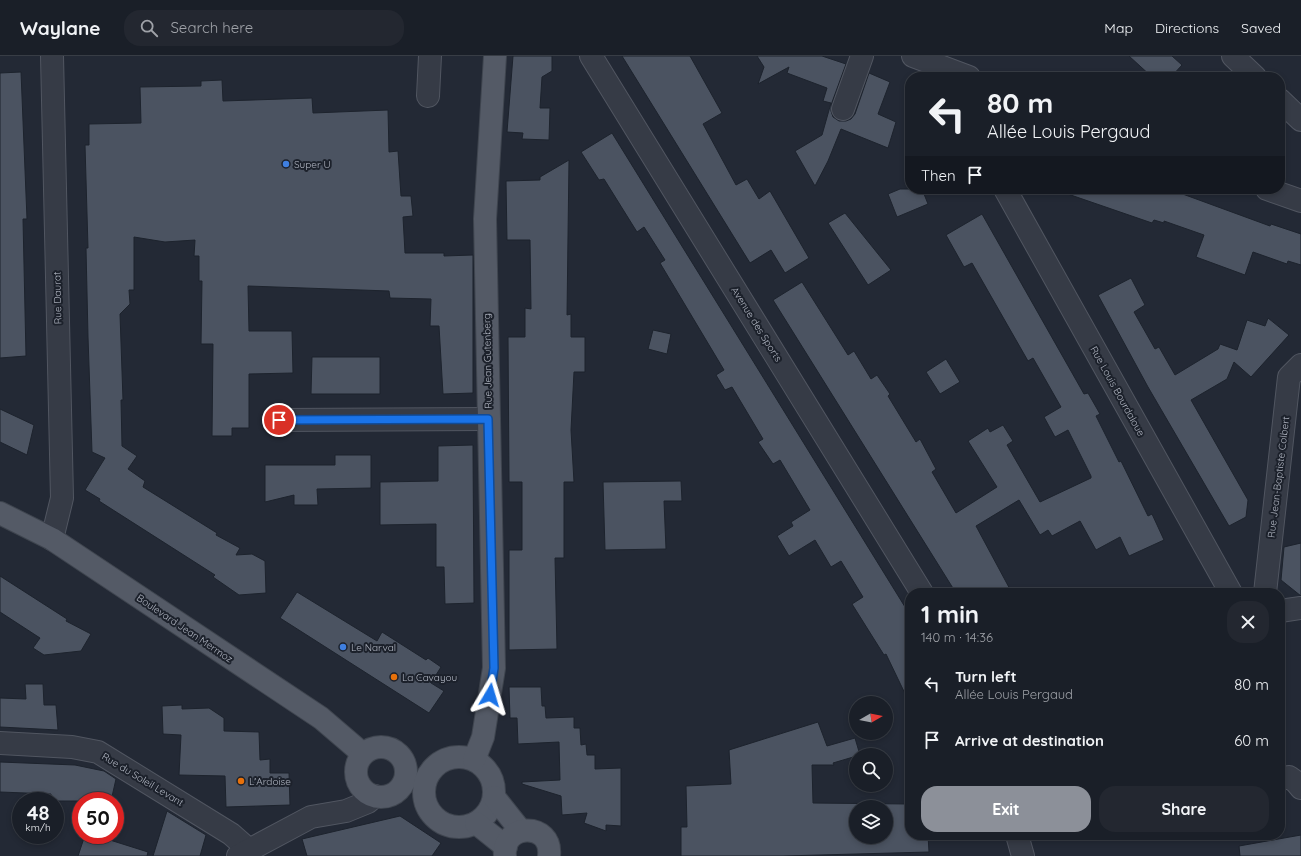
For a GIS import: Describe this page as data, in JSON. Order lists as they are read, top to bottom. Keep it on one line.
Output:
{"streets":{"main road":["Rue Jean Gutenberg","Boulevard Jean Mermoz"],"street":["Rue Daurat","Avenue des Sports","Rue Louis Bourdaloue","Rue Jean-Baptiste Colbert","Rue du Soleil Levant"]},"crossings":[["Rue Daurat","Boulevard Jean Mermoz"]],"places":["Super U","Le Narval","La Cavayou","L'Ardoise"],"north":"right","page":{"header":"Waylane","search":"Search here","nav":["Map","Directions","Saved"],"turn":["80 m","Allée Louis Pergaud"],"then":"Then","heading":["1 min","140 m · 14:36"],"list":[{"name":"Turn left","note":"Allée Louis Pergaud","value":"80 m"},{"name":"Arrive at destination","value":"60 m"}],"buttons":["Exit","Share"],"speed":"48 km/h","limit":"50"}}
